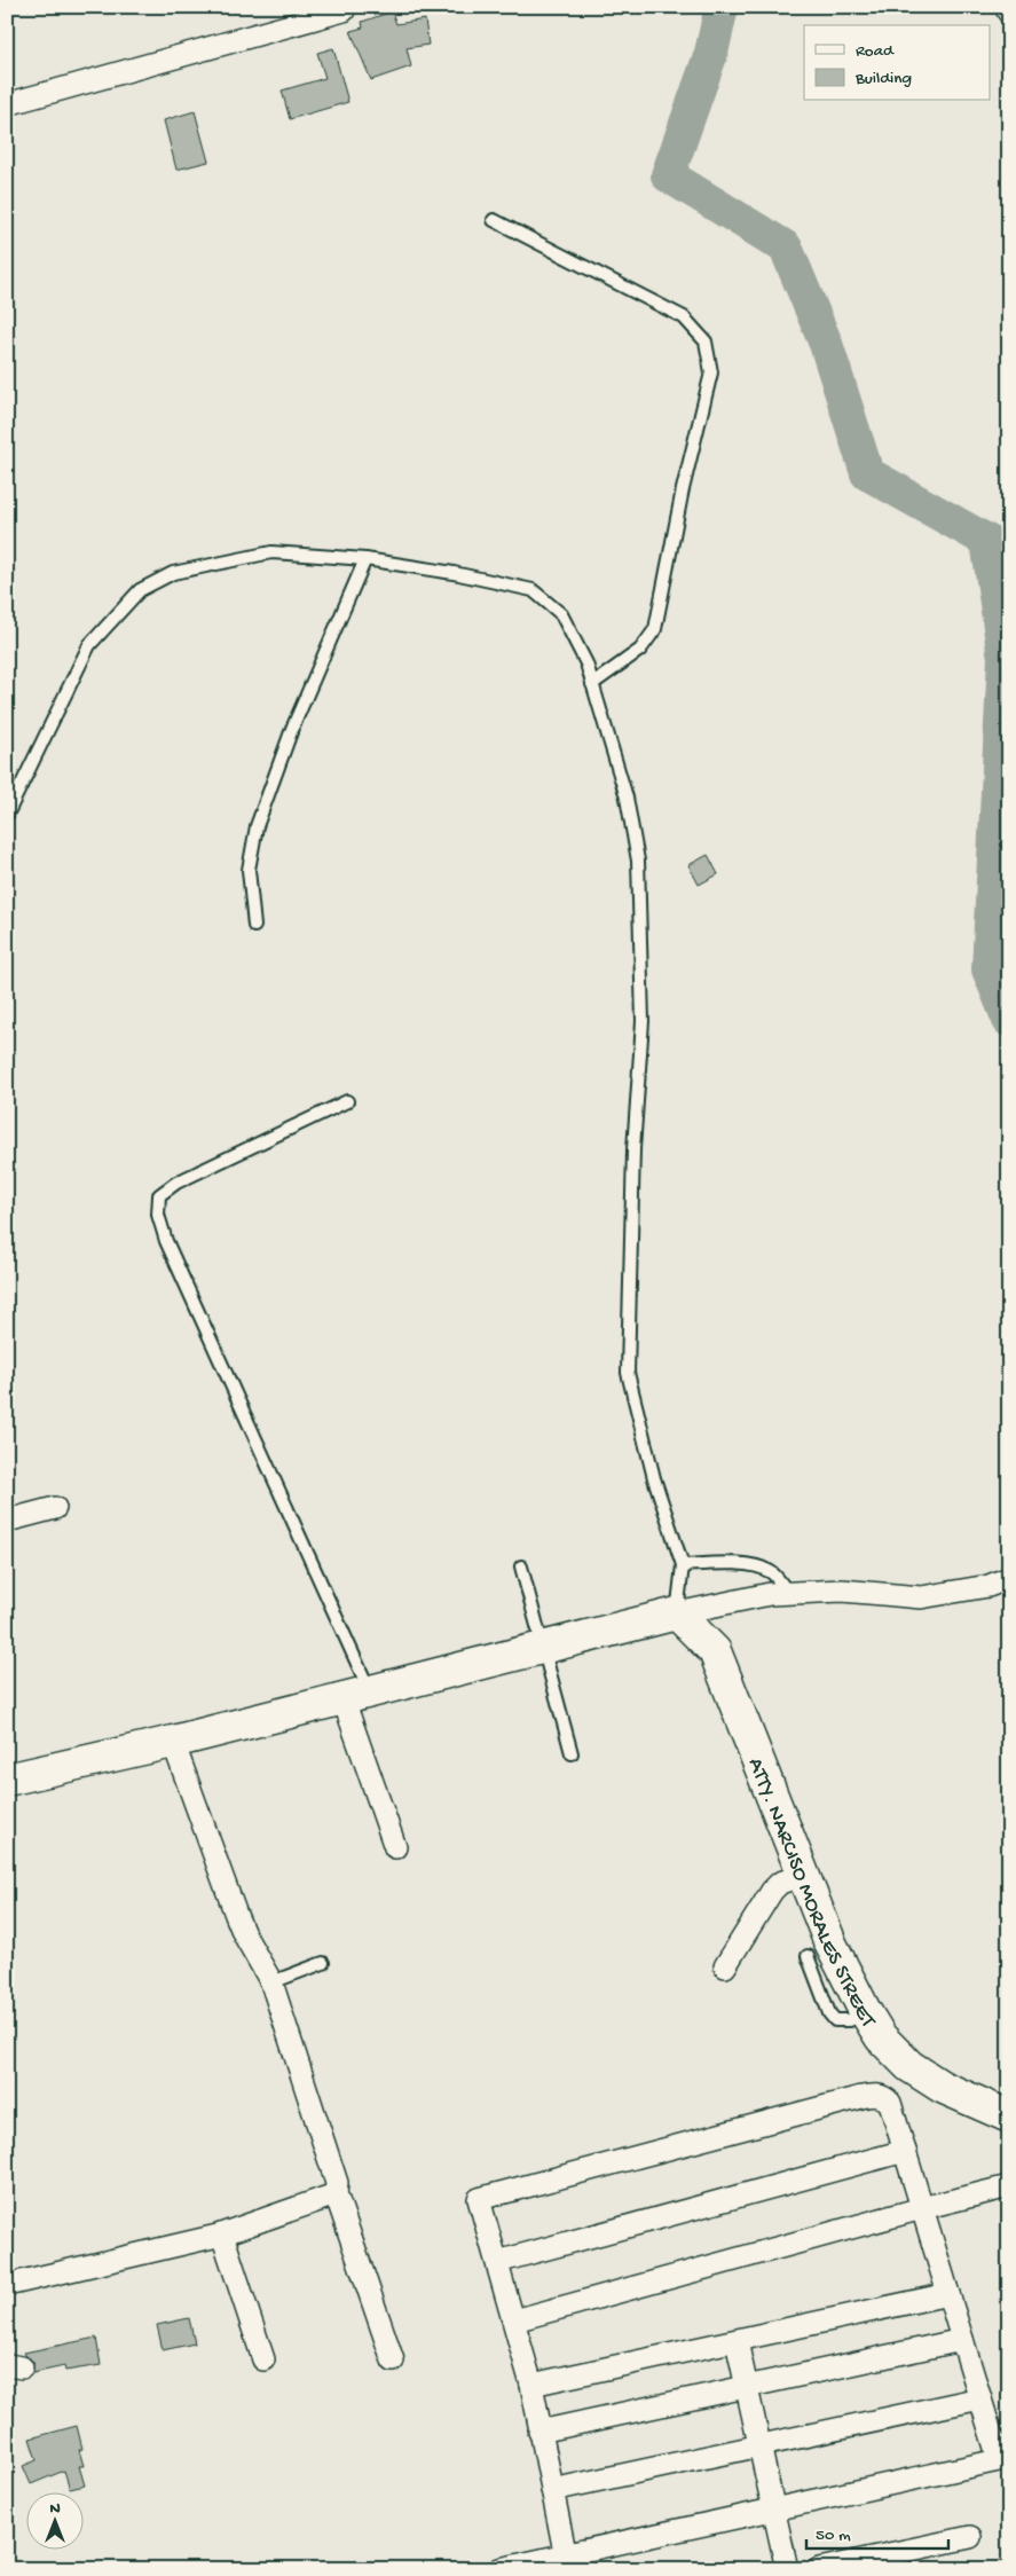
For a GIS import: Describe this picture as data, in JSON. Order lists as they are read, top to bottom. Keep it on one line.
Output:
{"streets":{"street":["ATTY. NARCISO MORALES STREET"]},"legend":["Road","Building"],"scale_bar":"50 m","north":"top"}
